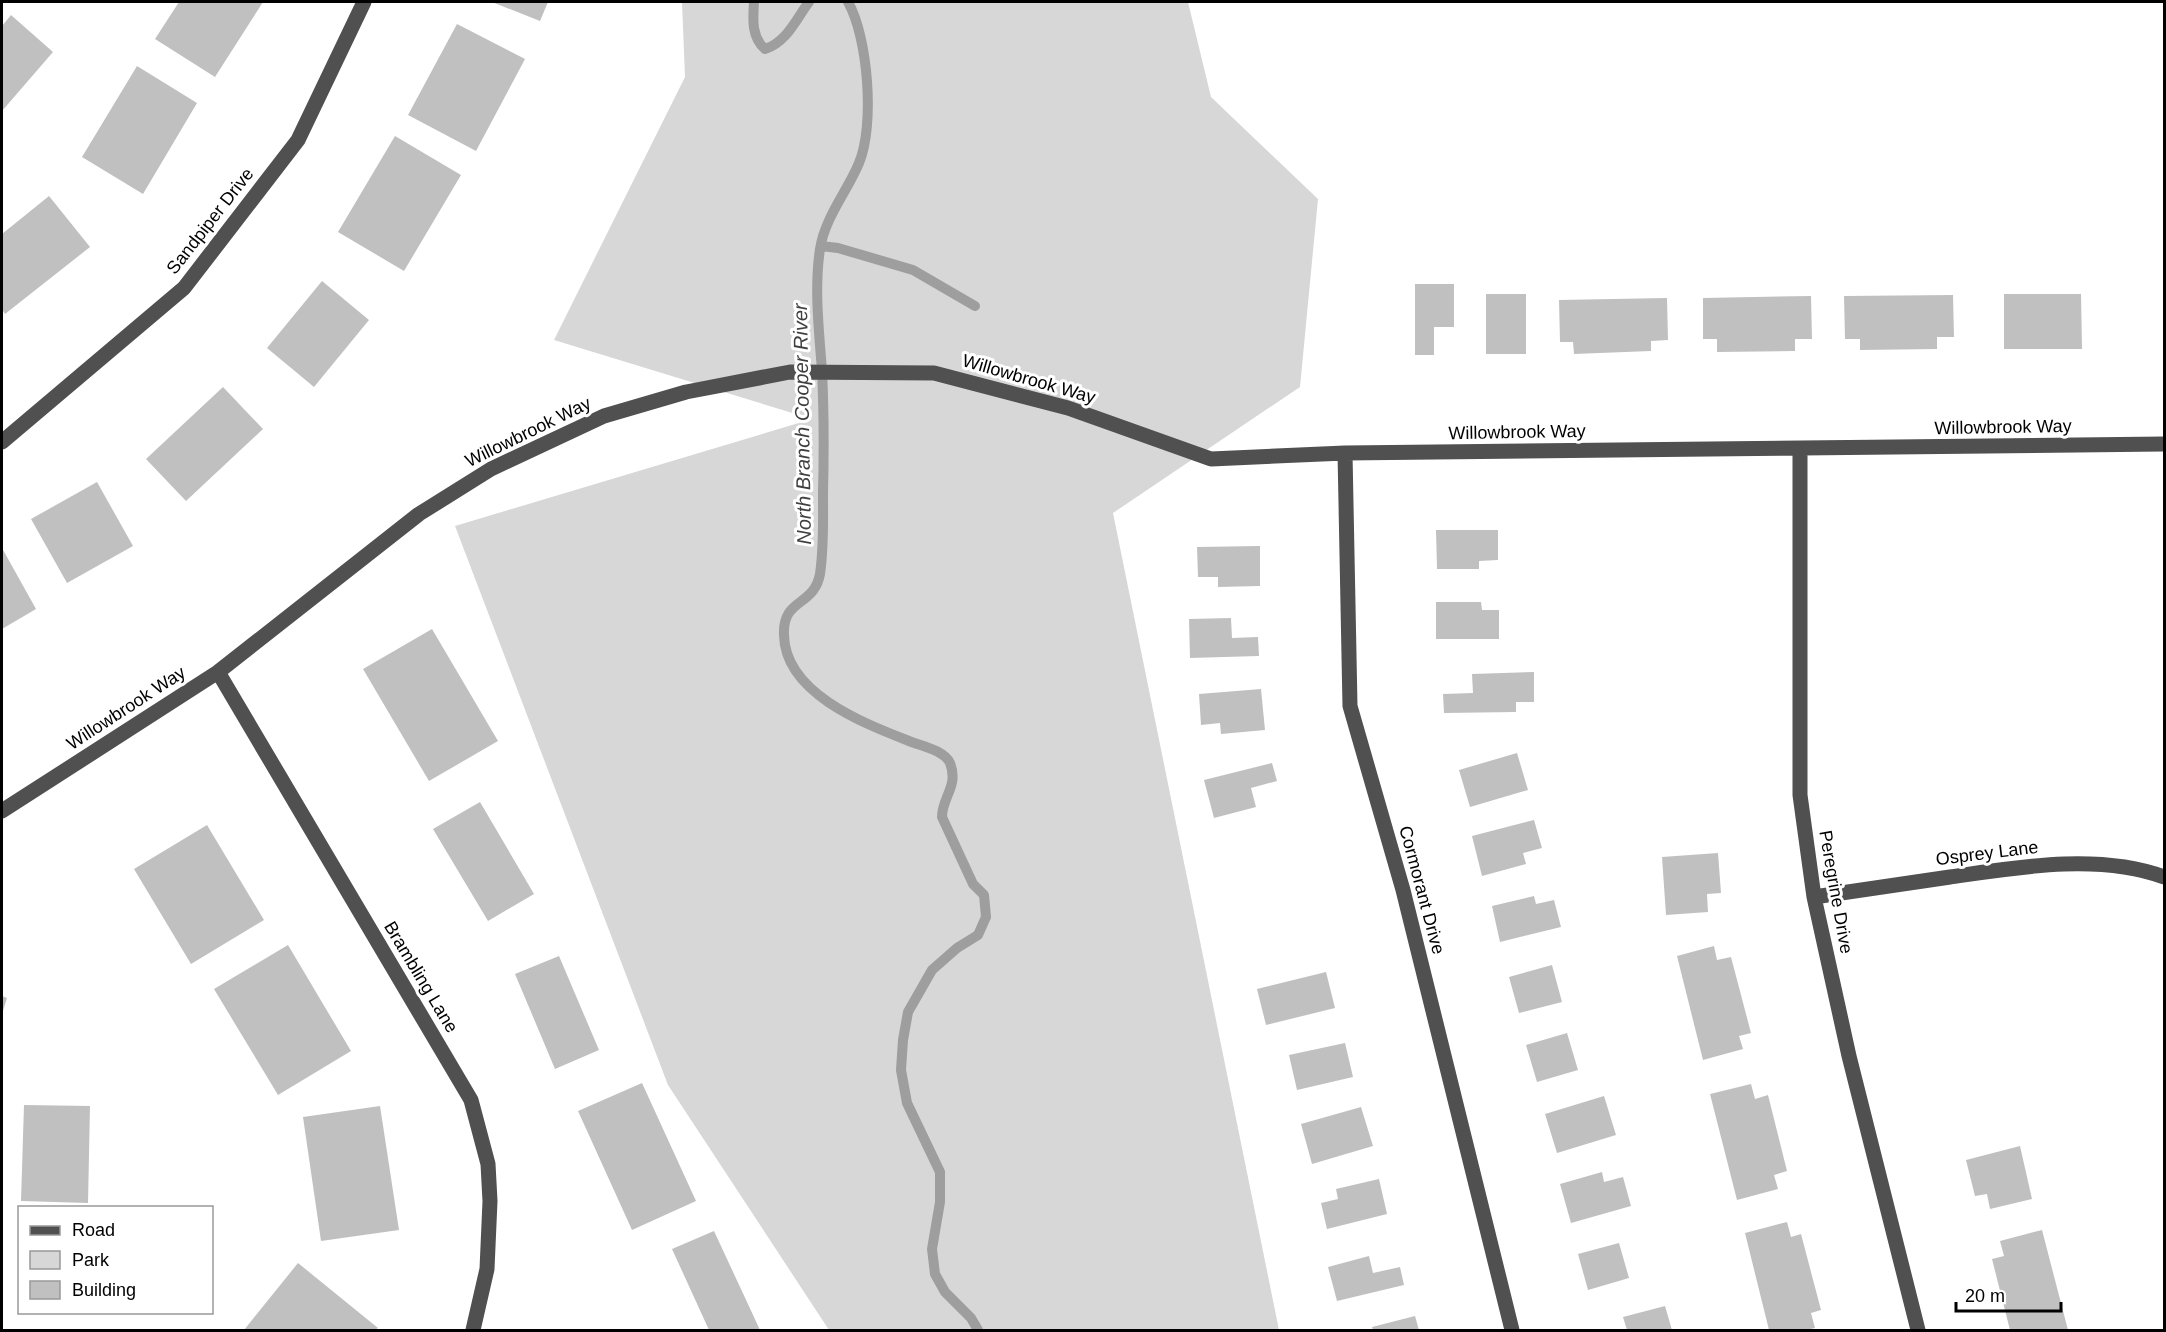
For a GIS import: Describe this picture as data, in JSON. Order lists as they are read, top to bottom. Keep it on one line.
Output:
{"streets":{"street":["Sandpiper Drive","Willowbrook Way","Osprey Lane","Cormorant Drive","Peregrine Drive","Brambling Lane"]},"crossings":[["Willowbrook Way","Cormorant Drive"],["Willowbrook Way","Peregrine Drive"],["Willowbrook Way","Brambling Lane"],["Osprey Lane","Peregrine Drive"]],"water":["North Branch Cooper River"],"legend":["Road","Park","Building"],"scale_bar":"20 m"}
